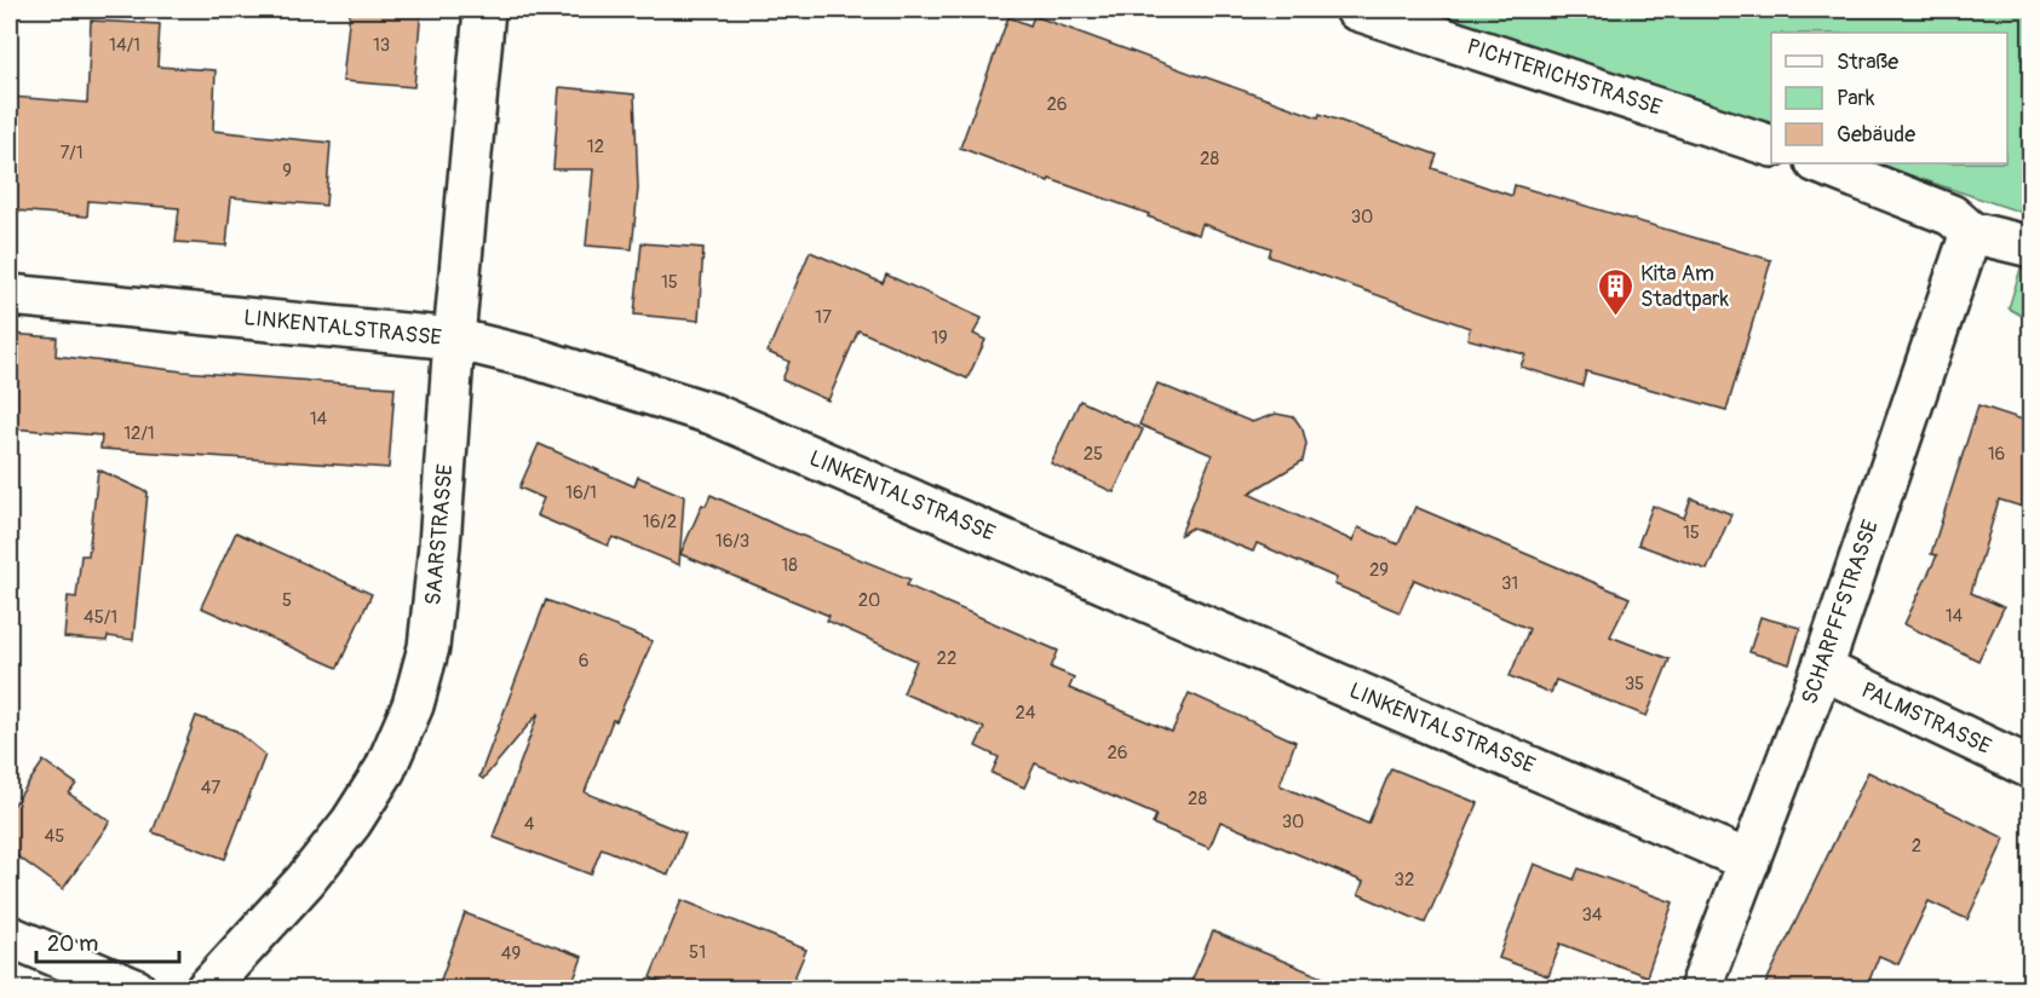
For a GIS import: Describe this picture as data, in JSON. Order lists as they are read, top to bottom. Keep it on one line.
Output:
{"streets":{"street":["PICHTERICHSTRASSE","LINKENTALSTRASSE","SAARSTRASSE","SCHARPFFSTRASSE","PALMSTRASSE"]},"crossings":[["LINKENTALSTRASSE","SAARSTRASSE"],["LINKENTALSTRASSE","SCHARPFFSTRASSE"],["SCHARPFFSTRASSE","PALMSTRASSE"]],"places":{"building":["Kita Am Stadtpark"]},"house_numbers":["14/1","13","26","12","7/1","28","9","30","15","17","19","14","12/1","25","16","16/1","16/2","15","16/3","18","29","31","5","20","14","45/1","22","6","35","24","26","47","28","30","4","45","2","32","34","51","49"],"legend":["Straße","Park","Gebäude"],"scale_bar":"20 m"}
